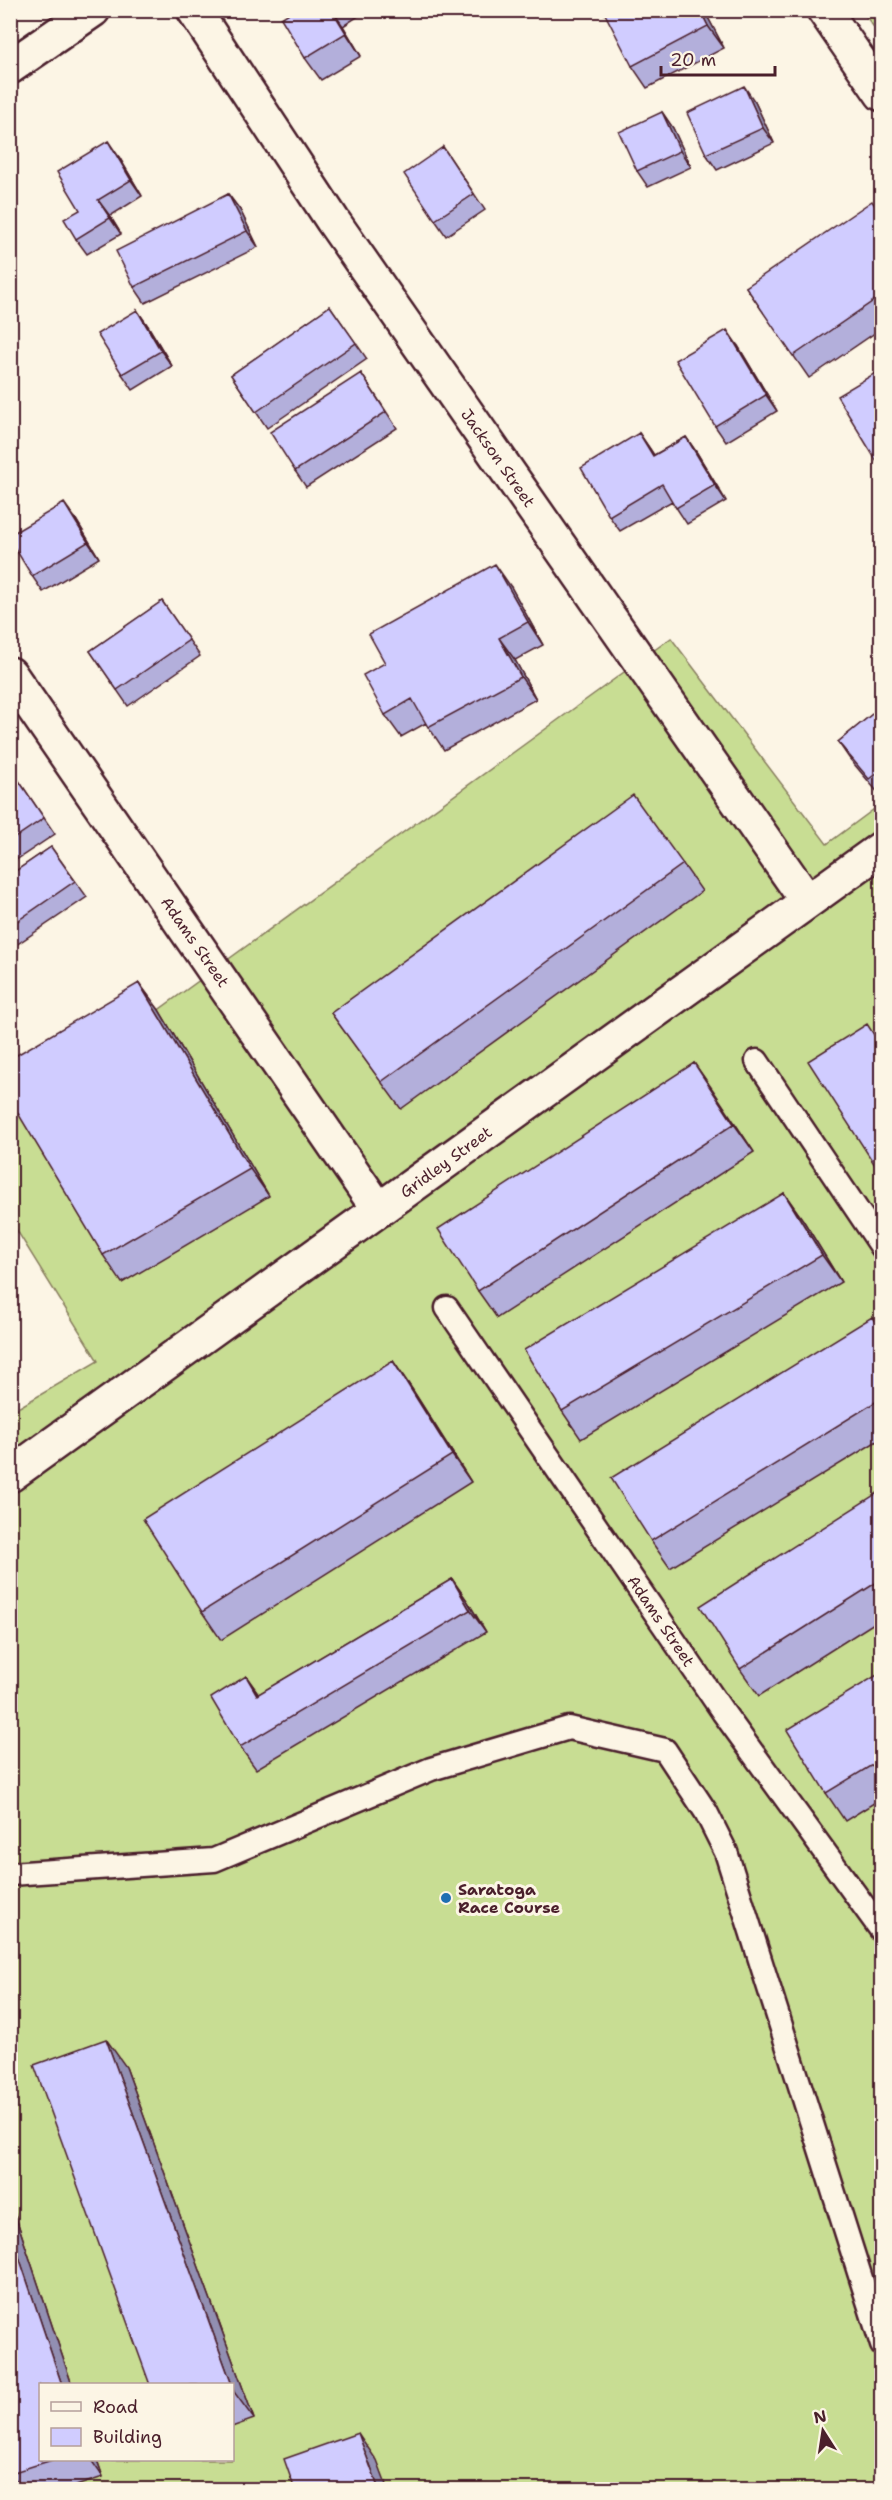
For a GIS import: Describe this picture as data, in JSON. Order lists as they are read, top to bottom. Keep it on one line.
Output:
{"streets":{"street":["Jackson Street","Adams Street","Gridley Street"]},"crossings":[["Jackson Street","Gridley Street"],["Adams Street","Gridley Street"]],"places":["Saratoga Race Course"],"legend":["Road","Building"],"scale_bar":"20 m","north":"top"}
